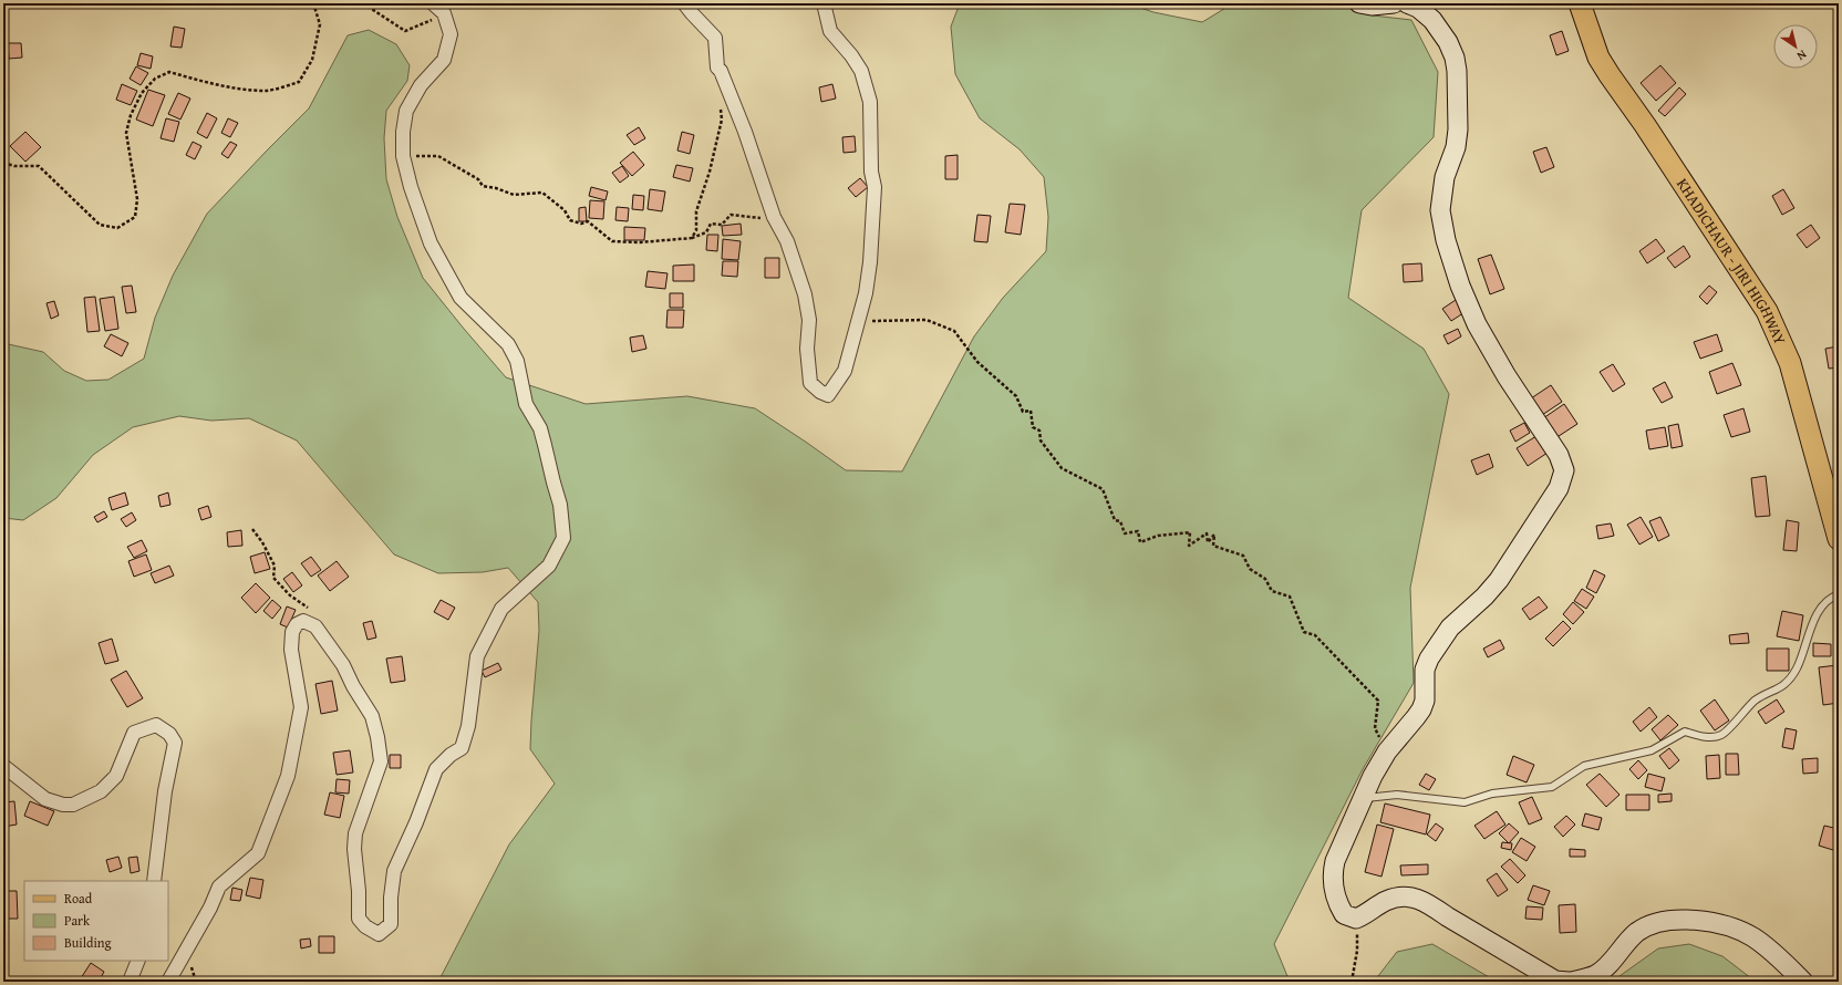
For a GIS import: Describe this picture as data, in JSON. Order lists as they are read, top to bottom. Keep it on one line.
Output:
{"streets":{"main road":["KHADICHAUR - JIRI HIGHWAY"]},"legend":["Road","Park","Building"],"north":"bottom right"}
